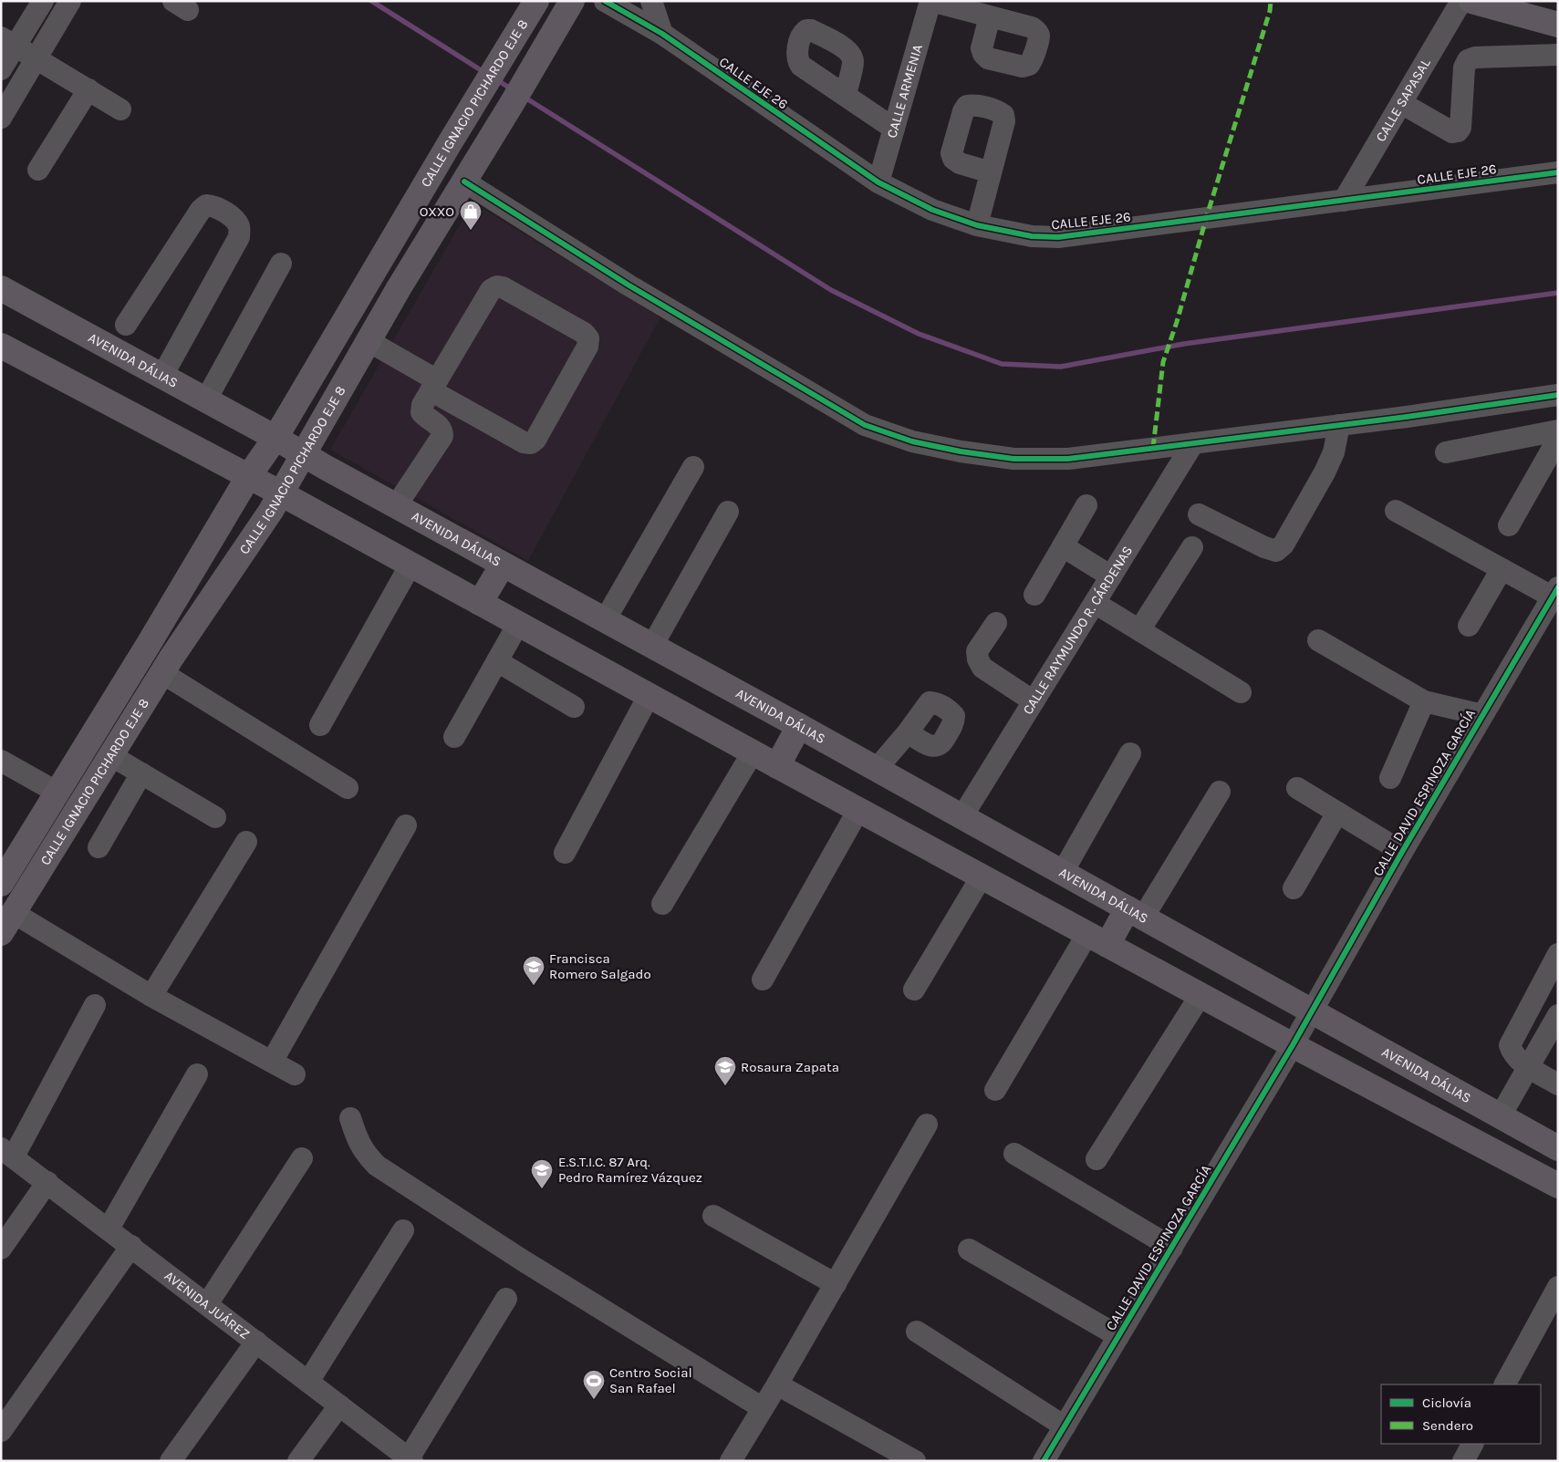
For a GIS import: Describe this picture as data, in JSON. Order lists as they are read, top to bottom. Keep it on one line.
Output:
{"streets":{"main road":["CALLE IGNACIO PICHARDO EJE 8","AVENIDA DÁLIAS"],"street":["CALLE EJE 26","CALLE ARMENIA","CALLE SAPASAL","CALLE RAYMUNDO R. CÁRDENAS","CALLE DAVID ESPINOZA GARCÍA","AVENIDA JUÁREZ"]},"crossings":[["CALLE EJE 26","CALLE ARMENIA"],["CALLE EJE 26","CALLE SAPASAL"],["CALLE IGNACIO PICHARDO EJE 8","AVENIDA DÁLIAS"],["AVENIDA DÁLIAS","CALLE RAYMUNDO R. CÁRDENAS"],["AVENIDA DÁLIAS","CALLE DAVID ESPINOZA GARCÍA"]],"places":{"shop":["OXXO"],"school or university":["Francisca Romero Salgado","Rosaura Zapata","E.S.T.I.C. 87 Arq. Pedro Ramírez Vázquez"],"sports":["Centro Social San Rafael"]},"legend":["Ciclovía","Sendero"]}
